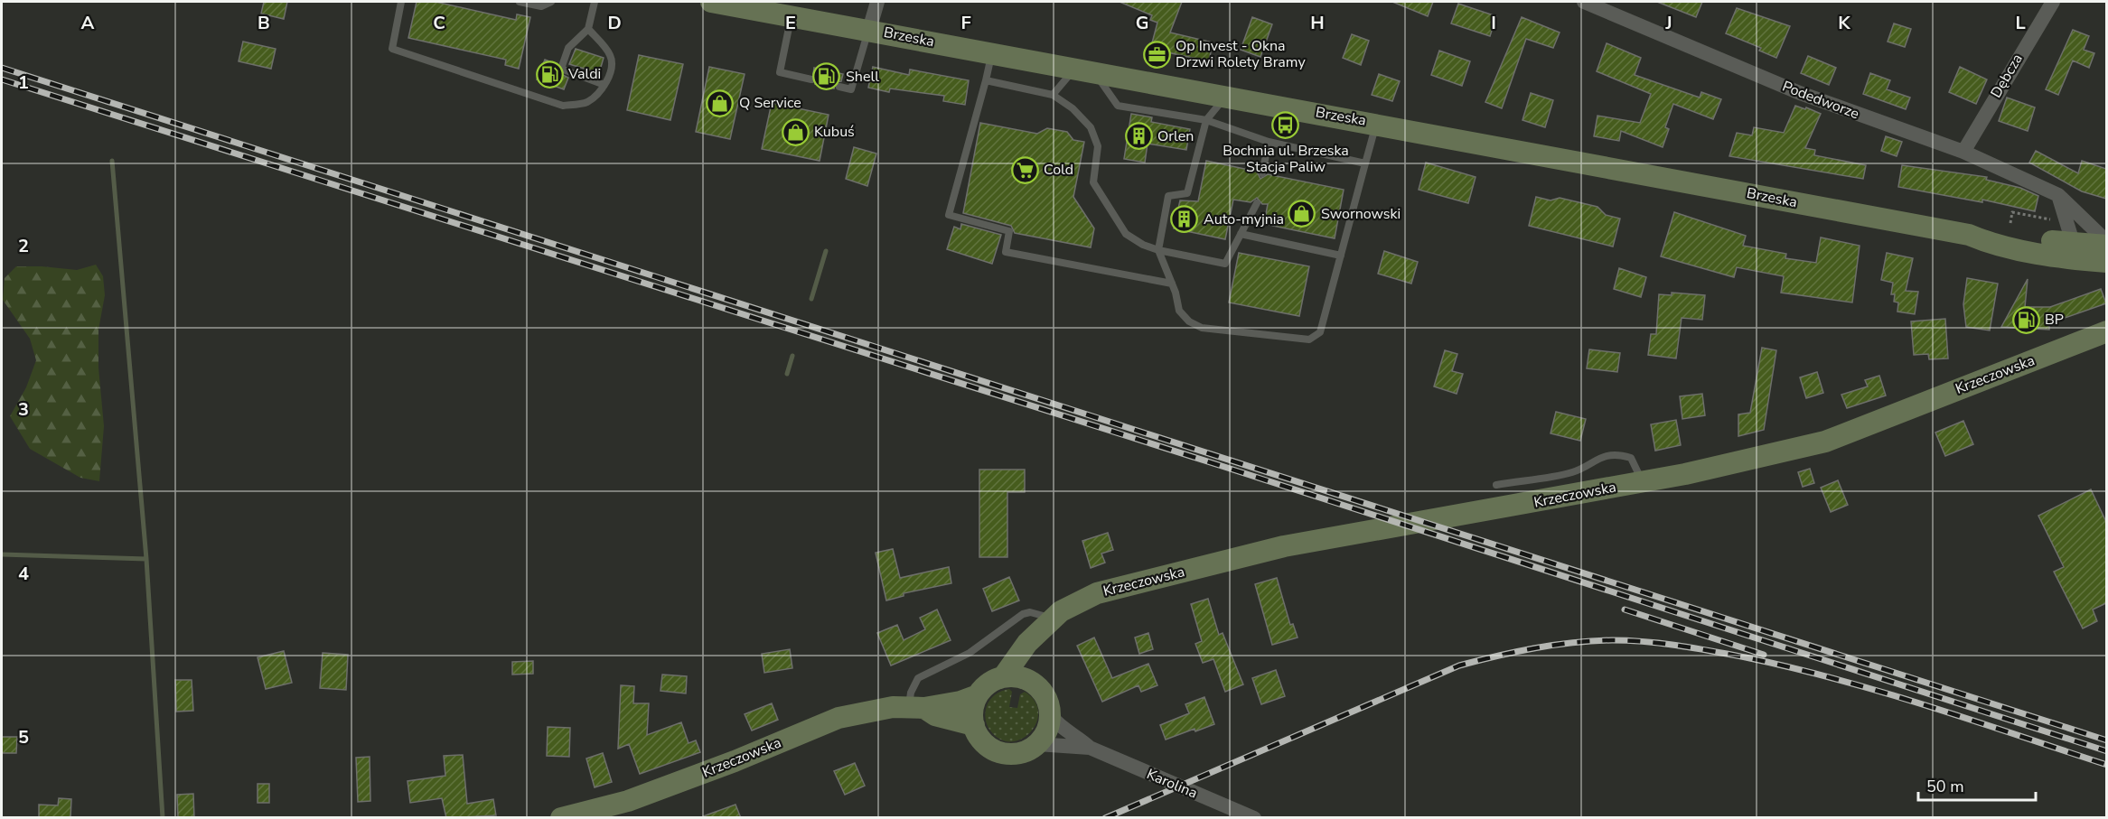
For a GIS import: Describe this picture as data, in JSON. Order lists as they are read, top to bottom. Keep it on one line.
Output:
{"streets":{"main road":["Brzeska","Krzeczowska"],"street":["Dębcza","Podedworze","Karolina"]},"crossings":[["Brzeska","Podedworze"],["Dębcza","Podedworze"],["Krzeczowska","Karolina"]],"places":{"office":["Op Invest - Okna Drzwi Rolety Bramy"],"fuel station":["Valdi","Shell","BP"],"shop":["Q Service","Kubuś","Swornowski"],"bus stop":["Bochnia ul. Brzeska Stacja Paliw"],"building":["Orlen","Auto-myjnia"],"supermarket":["Cold"]},"scale_bar":"50 m","grid":{"columns":["A","B","C","D","E","F","G","H","I","J","K","L"],"rows":["1","2","3","4","5"]}}
